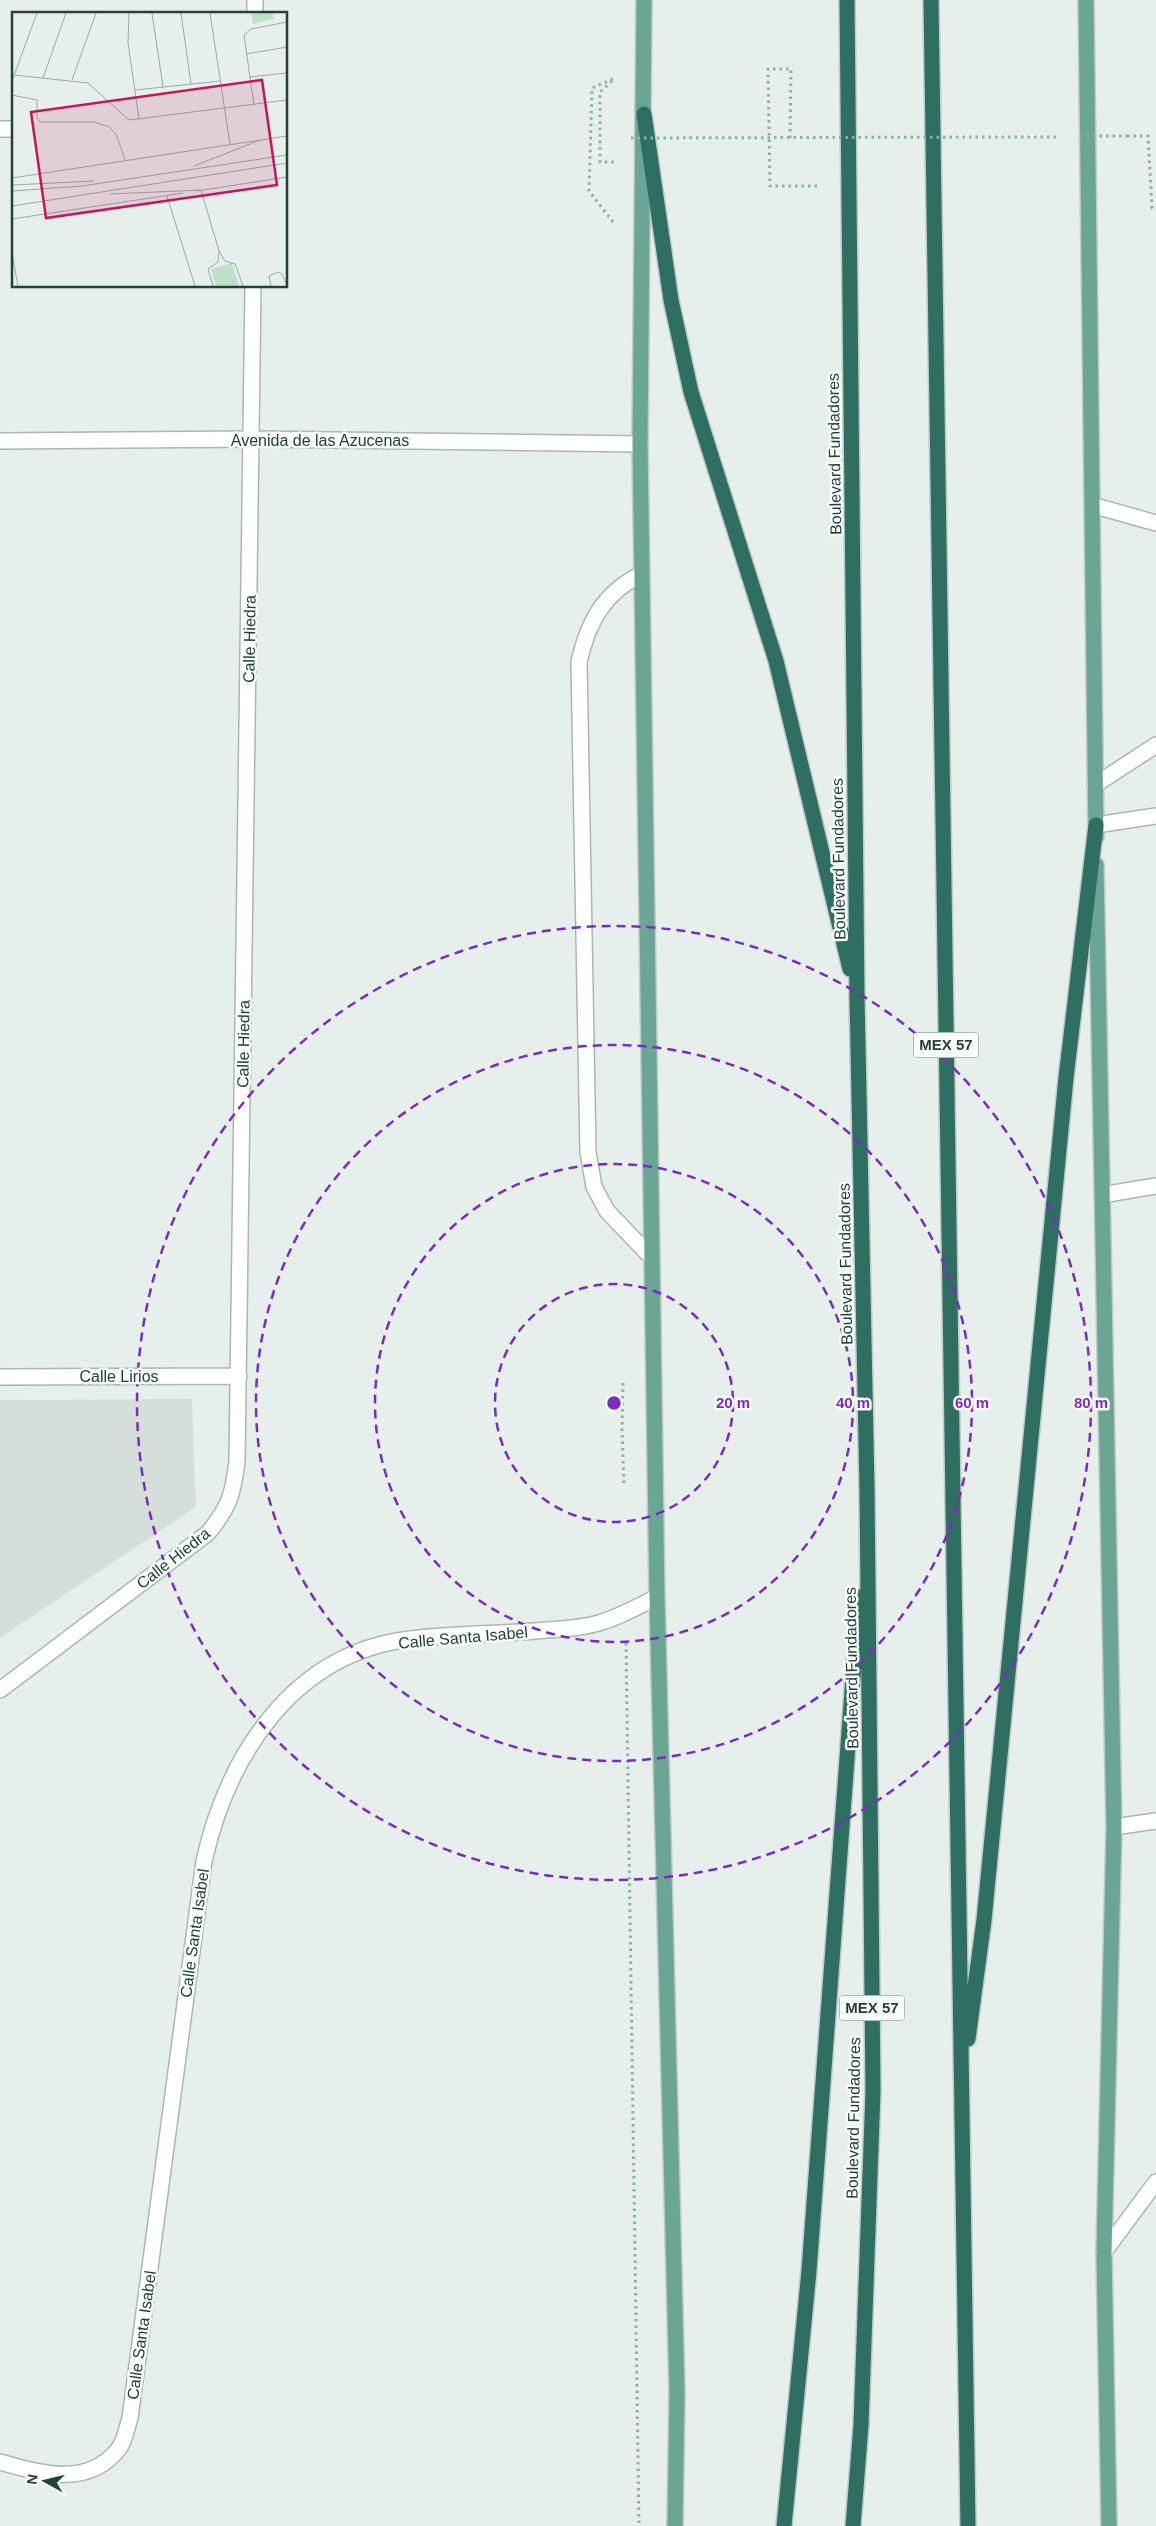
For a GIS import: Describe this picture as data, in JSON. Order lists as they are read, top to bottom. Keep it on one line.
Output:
{"streets":{"highway":["Boulevard Fundadores","MEX 57"],"street":["Avenida de las Azucenas","Calle Hiedra","Calle Lirios","Calle Santa Isabel"]},"crossings":[["Avenida de las Azucenas","Calle Hiedra"],["Calle Hiedra","Calle Lirios"]],"north":"left","rings":["20 m","40 m","60 m","80 m"]}
